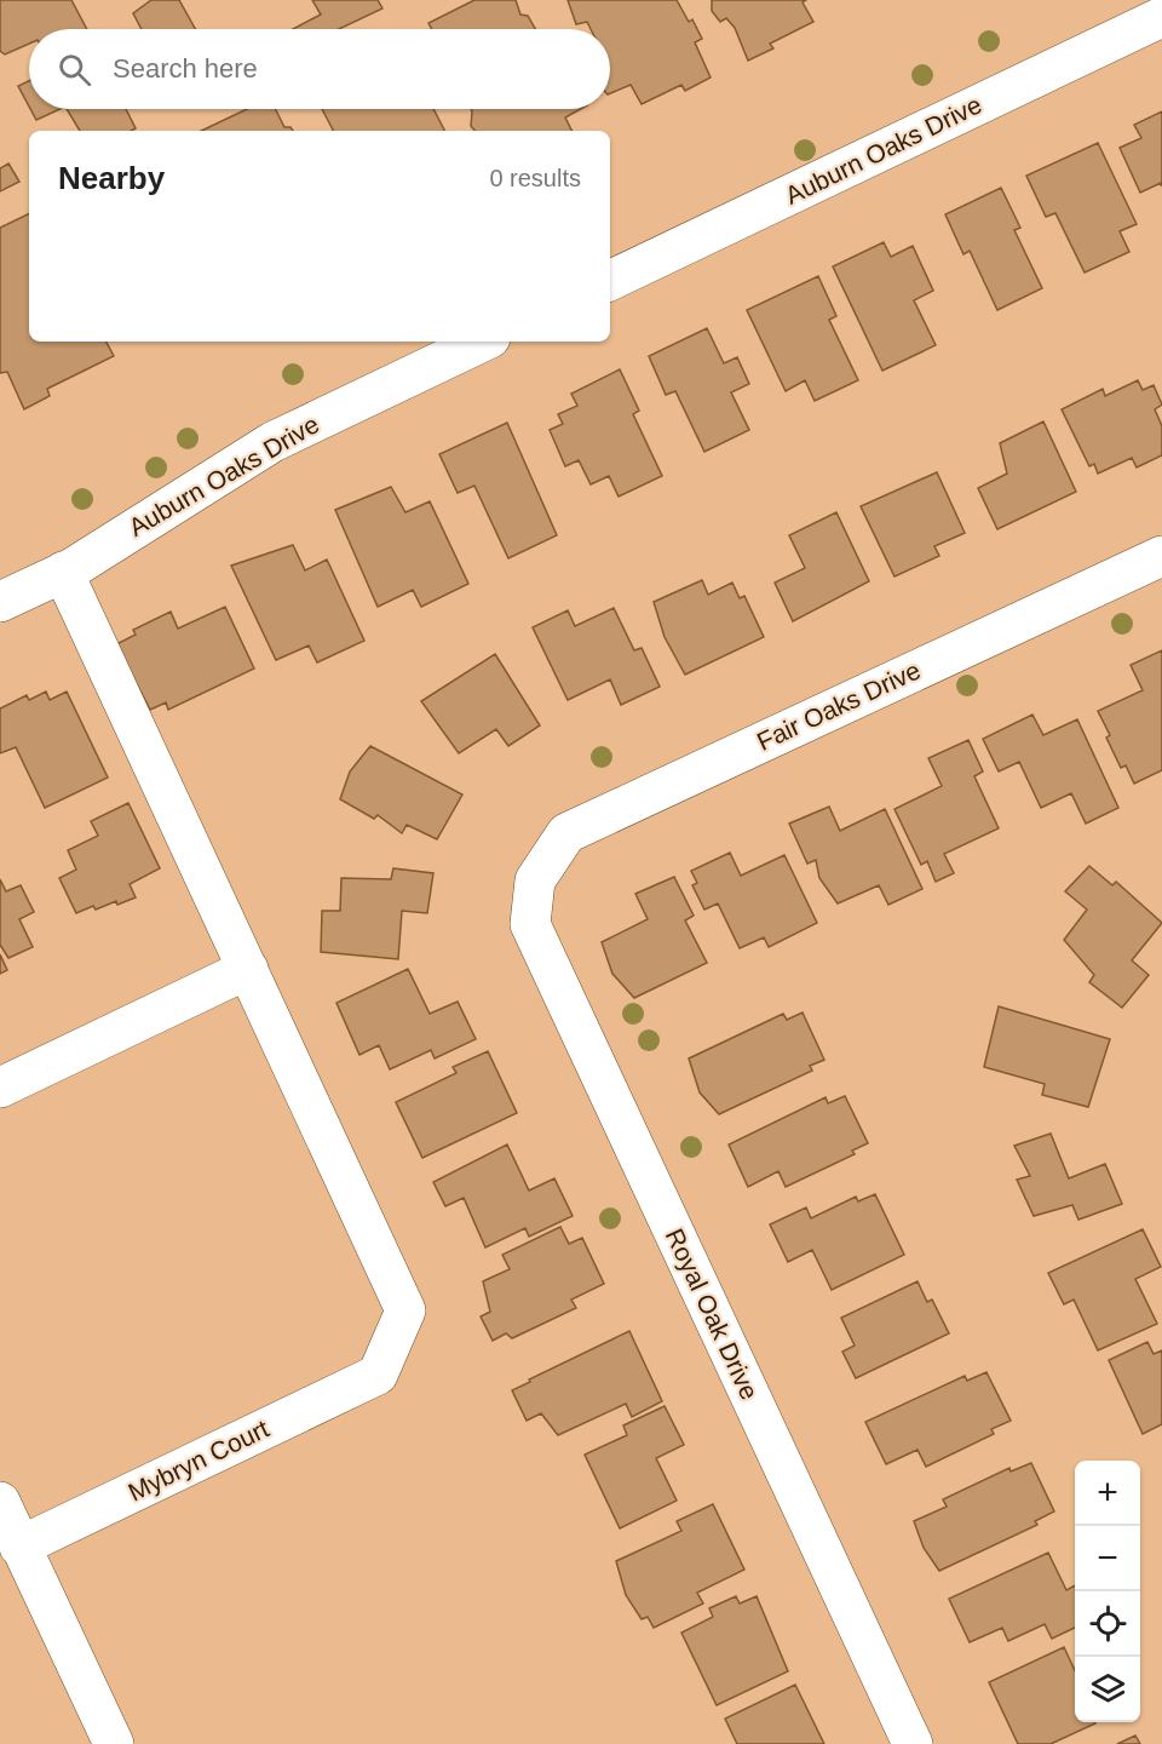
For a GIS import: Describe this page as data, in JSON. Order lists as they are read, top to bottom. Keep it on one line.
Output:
{"streets":{"street":["Auburn Oaks Drive","Fair Oaks Drive","Royal Oak Drive","Mybryn Court"]},"crossings":[["Fair Oaks Drive","Royal Oak Drive"]],"page":{"search":"Search here","heading":["Nearby","0 results"],"map_buttons":["+","−"]}}
